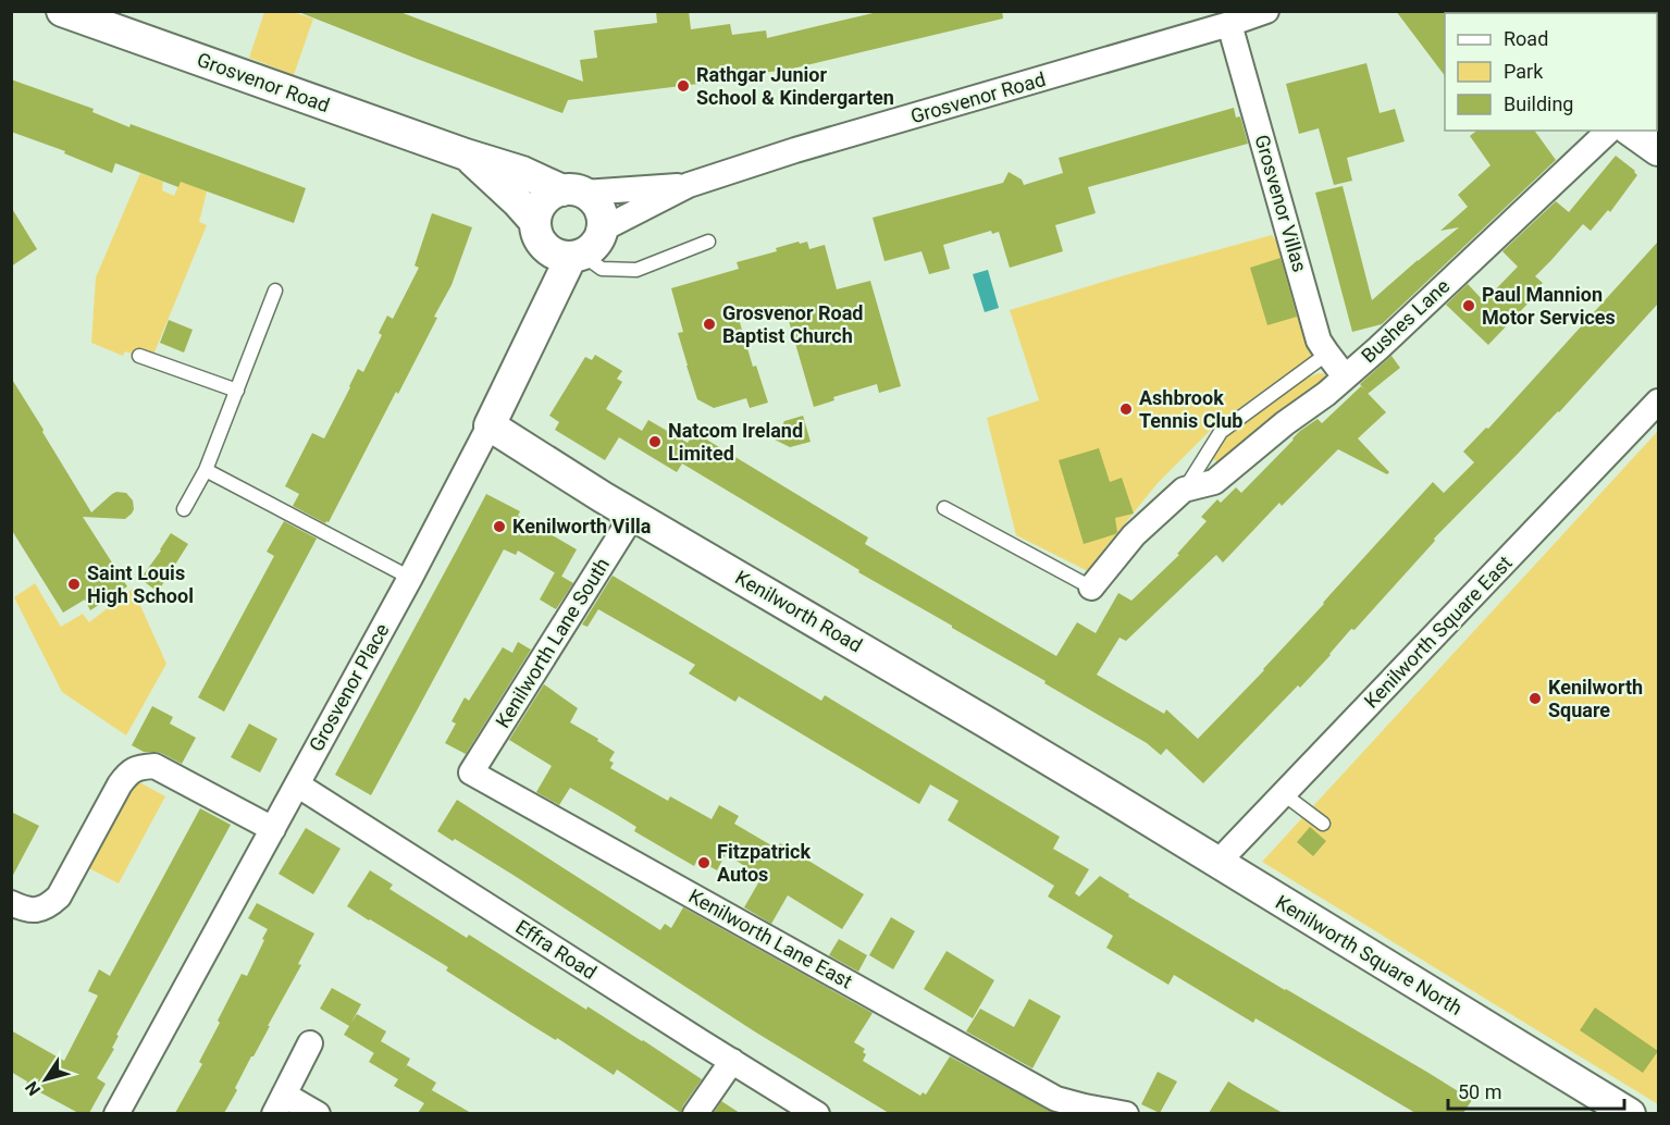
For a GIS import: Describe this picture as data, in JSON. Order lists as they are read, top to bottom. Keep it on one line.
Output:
{"streets":{"street":["Grosvenor Road","Grosvenor Villas","Bushes Lane","Kenilworth Road","Kenilworth Square East","Kenilworth Lane South","Grosvenor Place","Kenilworth Lane East","Effra Road","Kenilworth Square North"]},"crossings":[["Grosvenor Road","Grosvenor Villas"],["Grosvenor Road","Grosvenor Place"],["Grosvenor Villas","Bushes Lane"],["Kenilworth Road","Kenilworth Lane South"],["Kenilworth Road","Grosvenor Place"],["Kenilworth Road","Kenilworth Square North"],["Kenilworth Square East","Kenilworth Square North"],["Kenilworth Lane South","Kenilworth Lane East"],["Grosvenor Place","Effra Road"]],"places":["Rathgar Junior School & Kindergarten","Paul Mannion Motor Services","Grosvenor Road Baptist Church","Ashbrook Tennis Club","Natcom Ireland Limited","Kenilworth Villa","Saint Louis High School","Kenilworth Square","Fitzpatrick Autos"],"legend":["Road","Park","Building"],"scale_bar":"50 m","north":"bottom left"}
